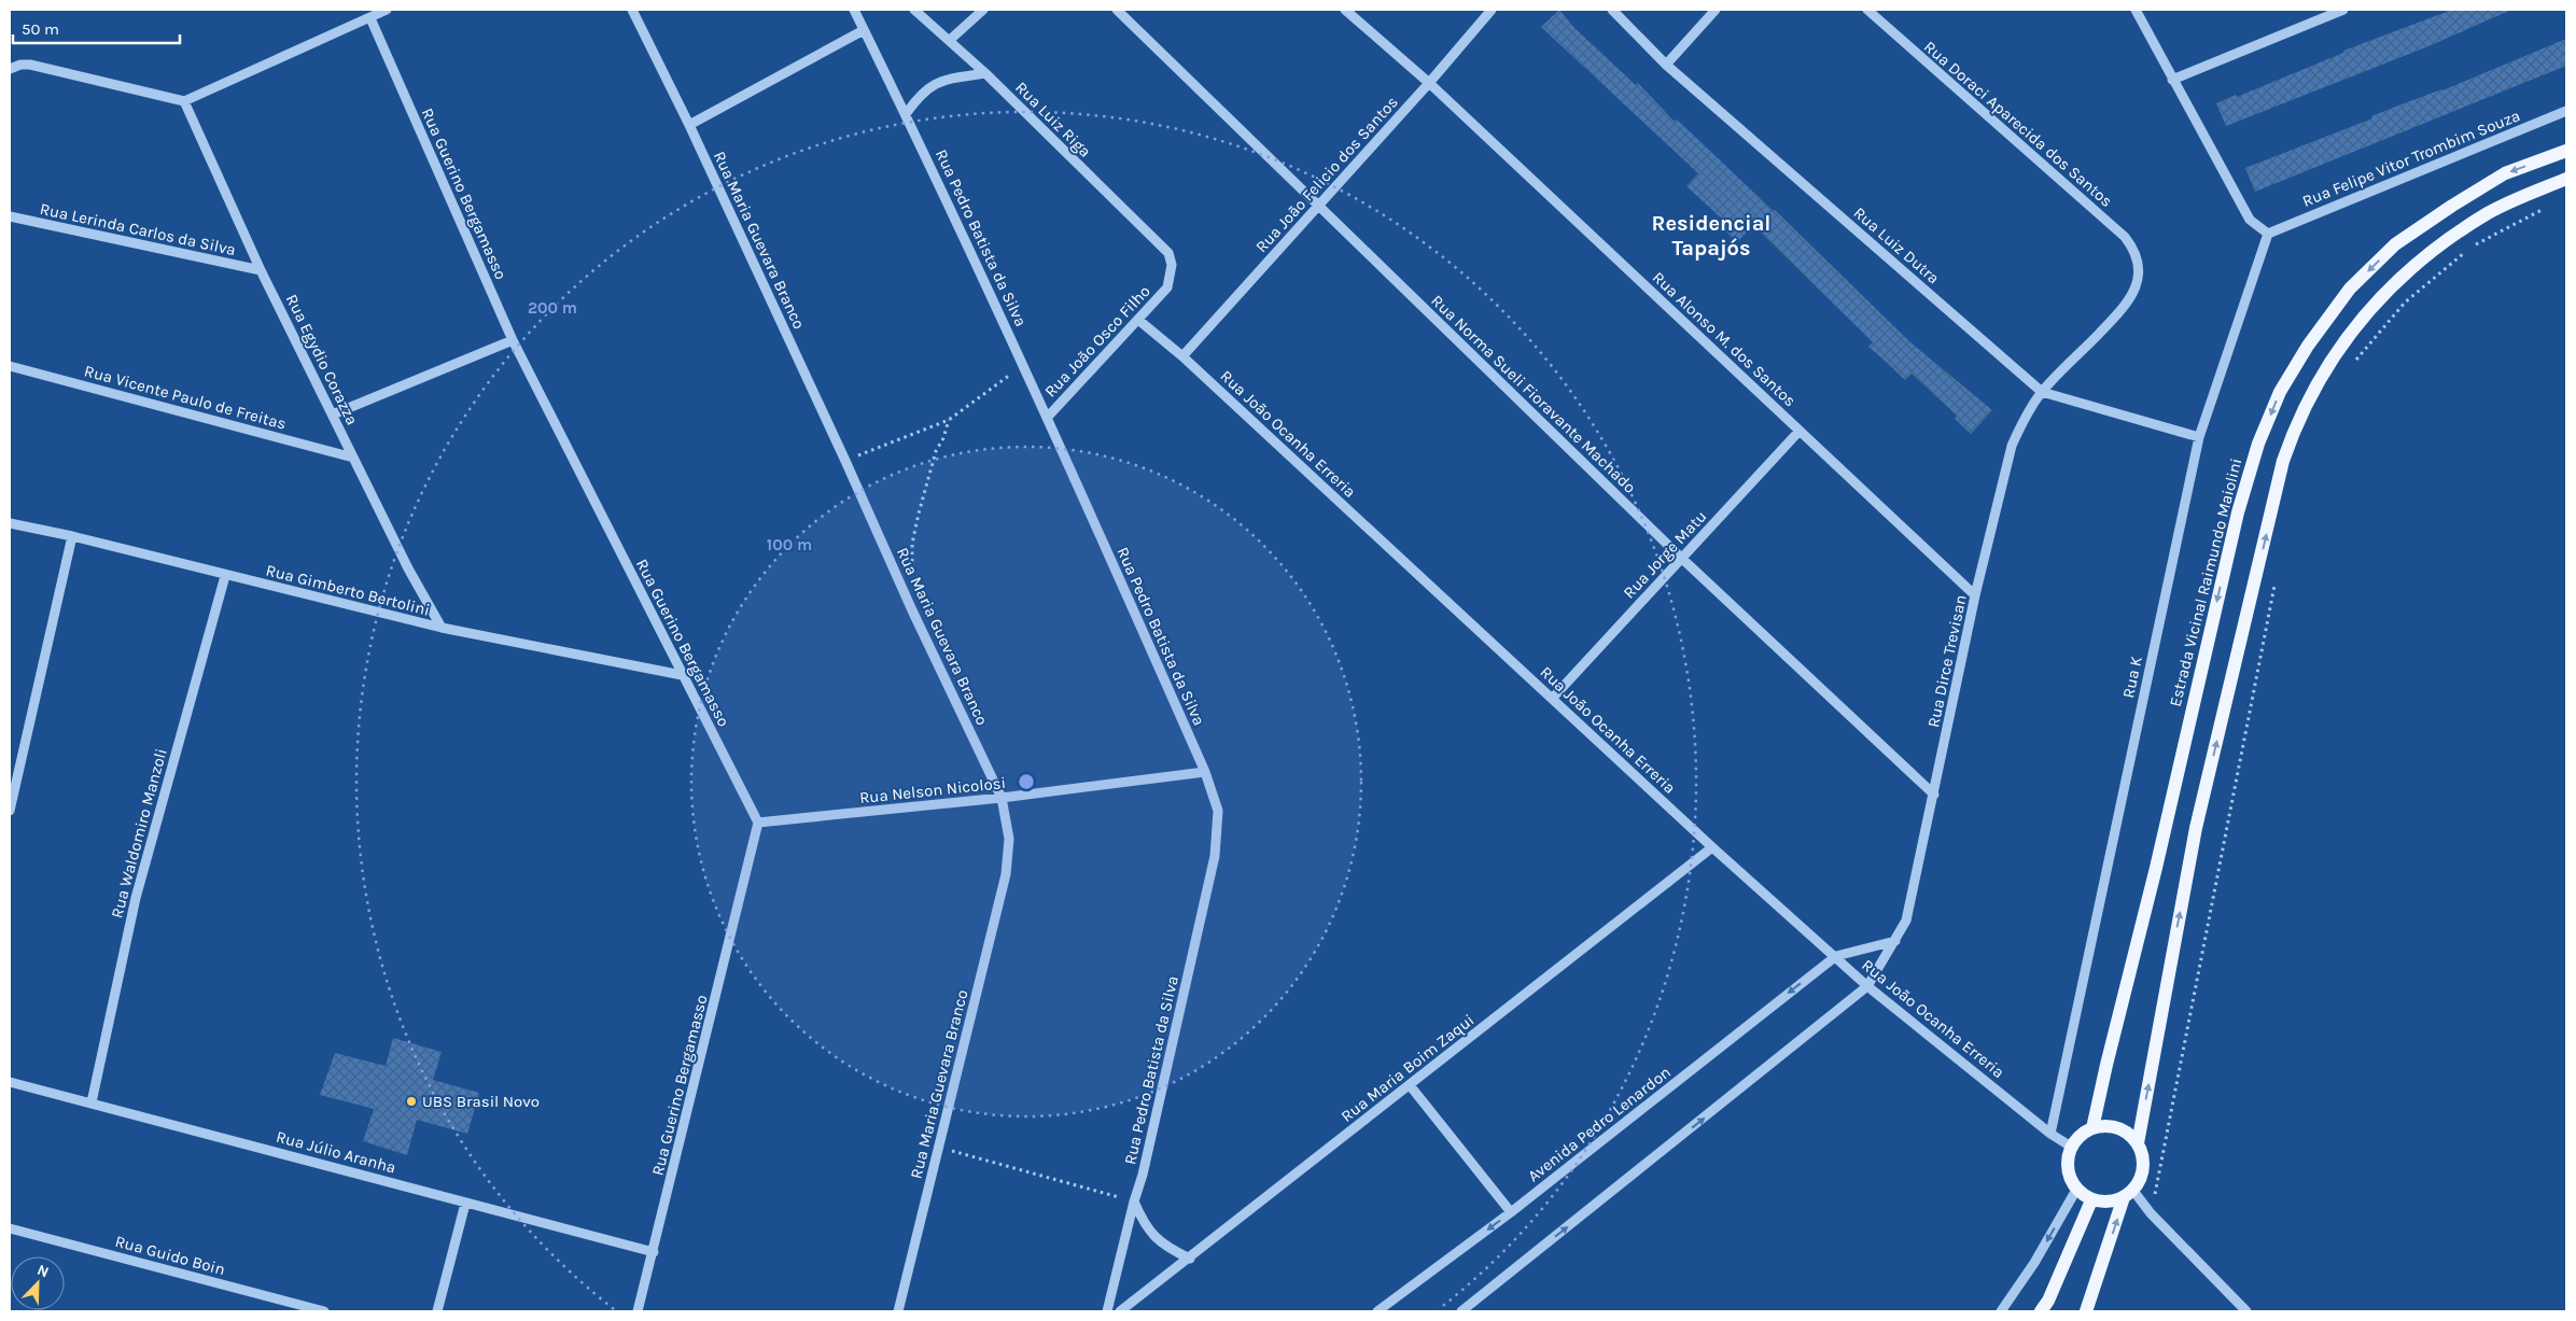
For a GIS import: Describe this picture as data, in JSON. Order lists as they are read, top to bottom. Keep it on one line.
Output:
{"streets":{"main road":["Estrada Vicinal Raimundo Maiolini"],"street":["Rua Luiz Riga","Rua Doraci Aparecida dos Santos","Rua Felipe Vitor Trombim Souza","Rua João Felicio dos Santos","Rua Guerino Bergamasso","Rua Lerinda Carlos da Silva","Rua Pedro Batista da Silva","Rua Maria Guevara Branco","Rua Luiz Dutra","Rua Alonso M. dos Santos","Rua João Osco Filho","Rua Egydio Corazza","Rua Norma Sueli Fioravante Machado","Rua Vicente Paulo de Freitas","Rua João Ocanha Erreria","Rua Jorge Matu","Rua Gimberto Bertolini","Rua Dirce Trevisan","Rua K","Rua Nelson Nicolosi","Rua Waldomiro Manzoli","Rua Maria Boim Zaqui","Avenida Pedro Lenardon","Rua Júlio Aranha","Rua Guido Boin"]},"crossings":[["Rua Luiz Riga","Rua João Osco Filho"],["Rua Doraci Aparecida dos Santos","Rua Dirce Trevisan"],["Rua Felipe Vitor Trombim Souza","Rua K"],["Rua João Felicio dos Santos","Rua Alonso M. dos Santos"],["Rua João Felicio dos Santos","Rua Norma Sueli Fioravante Machado"],["Rua João Felicio dos Santos","Rua João Ocanha Erreria"],["Rua Guerino Bergamasso","Rua Gimberto Bertolini"],["Rua Guerino Bergamasso","Rua Nelson Nicolosi"],["Rua Guerino Bergamasso","Rua Júlio Aranha"],["Rua Lerinda Carlos da Silva","Rua Egydio Corazza"],["Rua Pedro Batista da Silva","Rua João Osco Filho"],["Rua Pedro Batista da Silva","Rua Nelson Nicolosi"],["Rua Maria Guevara Branco","Rua Nelson Nicolosi"],["Rua Luiz Dutra","Rua Dirce Trevisan"],["Rua Luiz Dutra","Rua K"],["Rua Alonso M. dos Santos","Rua Jorge Matu"],["Rua Alonso M. dos Santos","Rua Dirce Trevisan"],["Rua João Osco Filho","Rua João Ocanha Erreria"],["Rua Egydio Corazza","Rua Vicente Paulo de Freitas"],["Rua Egydio Corazza","Rua Gimberto Bertolini"],["Rua Norma Sueli Fioravante Machado","Rua Jorge Matu"],["Rua Norma Sueli Fioravante Machado","Rua Dirce Trevisan"],["Rua João Ocanha Erreria","Rua Jorge Matu"],["Rua João Ocanha Erreria","Estrada Vicinal Raimundo Maiolini"],["Rua João Ocanha Erreria","Rua Dirce Trevisan"],["Rua João Ocanha Erreria","Rua K"],["Rua João Ocanha Erreria","Rua Maria Boim Zaqui"],["Rua João Ocanha Erreria","Avenida Pedro Lenardon"],["Rua Gimberto Bertolini","Rua Waldomiro Manzoli"],["Rua Waldomiro Manzoli","Rua Júlio Aranha"]],"districts":["Residencial Tapajós"],"places":["UBS Brasil Novo"],"scale_bar":"50 m","north":"top right","rings":["200 m","100 m"]}
